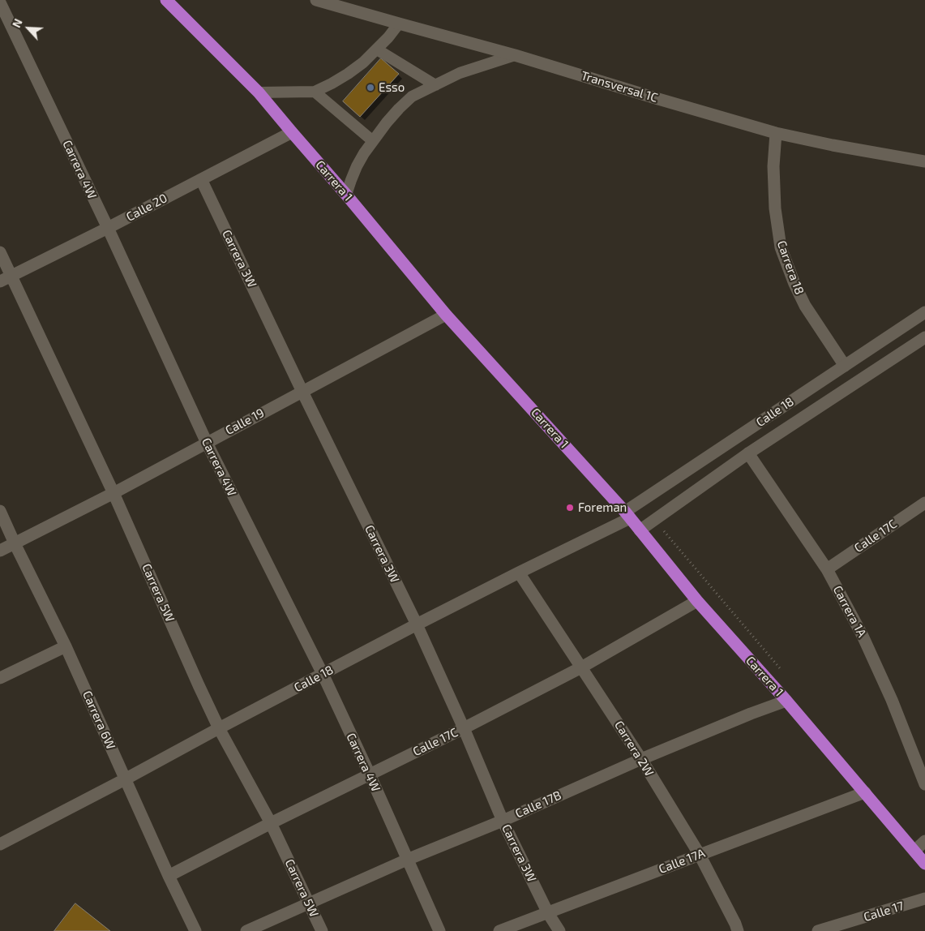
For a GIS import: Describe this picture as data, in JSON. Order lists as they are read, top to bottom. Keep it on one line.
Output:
{"streets":{"highway":["Carrera 1"],"street":["Transversal 1C","Carrera 4W","Calle 20","Carrera 3W","Carrera 18","Calle 18","Calle 19","Calle 17C","Carrera 5W","Carrera 1A","Carrera 6W","Carrera 2W","Calle 17B","Calle 17A","Calle 17"]},"crossings":[["Transversal 1C","Carrera 18"],["Carrera 4W","Calle 20"],["Carrera 4W","Calle 18"],["Carrera 4W","Calle 19"],["Carrera 4W","Calle 17C"],["Carrera 4W","Calle 17B"],["Carrera 1","Calle 20"],["Carrera 1","Calle 18"],["Carrera 1","Calle 19"],["Carrera 1","Calle 17C"],["Carrera 1","Calle 17B"],["Carrera 1","Calle 17A"],["Calle 20","Carrera 3W"],["Calle 20","Carrera 5W"],["Carrera 3W","Calle 18"],["Carrera 3W","Calle 19"],["Carrera 3W","Calle 17C"],["Carrera 3W","Calle 17B"],["Carrera 3W","Calle 17A"],["Carrera 18","Calle 18"],["Calle 18","Carrera 5W"],["Calle 18","Carrera 1A"],["Calle 18","Carrera 6W"],["Calle 18","Carrera 2W"],["Calle 19","Carrera 5W"],["Calle 19","Carrera 6W"],["Calle 17C","Carrera 5W"],["Calle 17C","Carrera 1A"],["Calle 17C","Carrera 6W"],["Calle 17C","Carrera 2W"],["Carrera 5W","Calle 17B"],["Carrera 2W","Calle 17B"],["Carrera 2W","Calle 17A"]],"places":["Esso","Foreman"],"north":"top left"}
